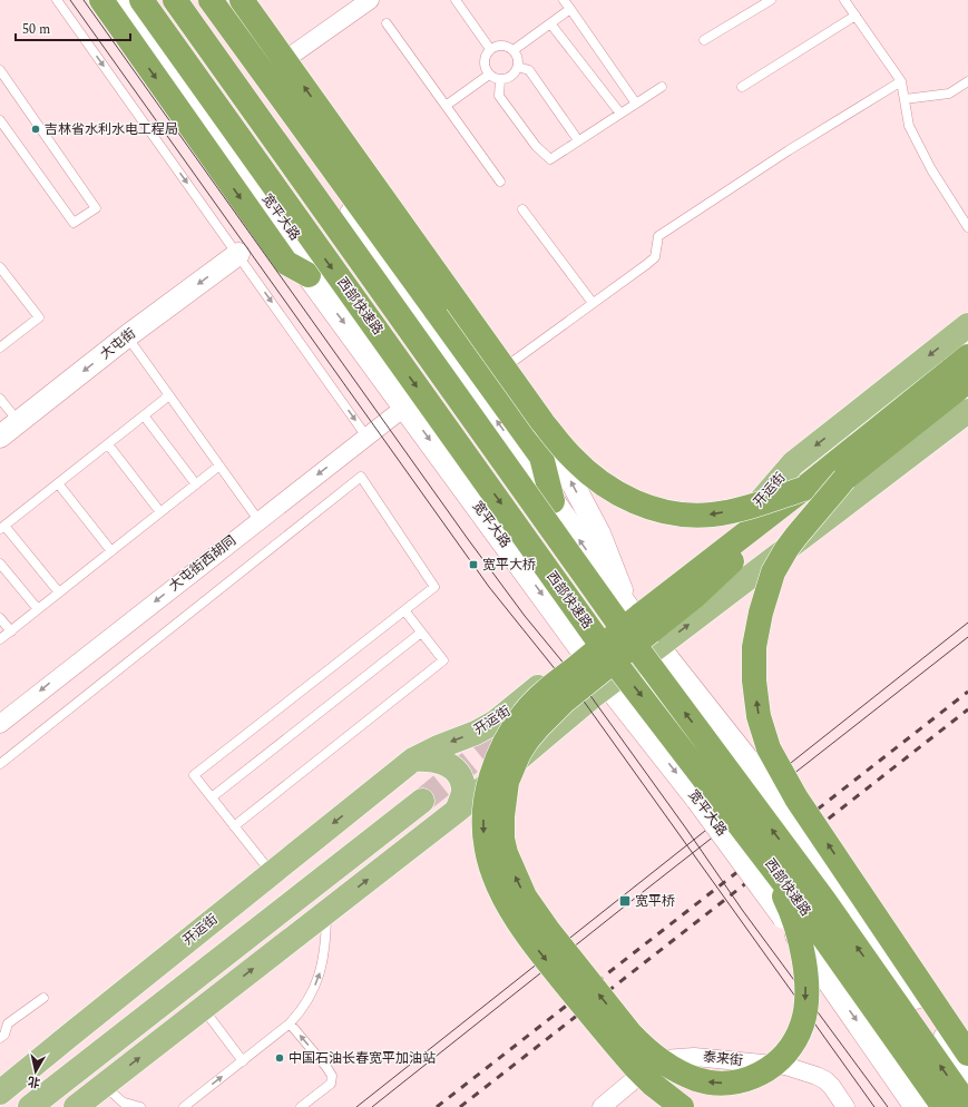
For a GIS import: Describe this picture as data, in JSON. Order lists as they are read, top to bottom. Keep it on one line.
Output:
{"streets":{"highway":["西部快速路"],"main road":["宽平大路","开运街"],"street":["大屯街","大屯街西胡同","泰来街"]},"crossings":[["宽平大路","开运街"],["宽平大路","大屯街西胡同"]],"one_way":["大屯街","大屯街西胡同"],"places":{"other":["吉林省水利水电工程局","中国石油长春宽平加油站"],"transit":["宽平大桥","宽平桥"]},"scale_bar":"50 m","north":"bottom"}
